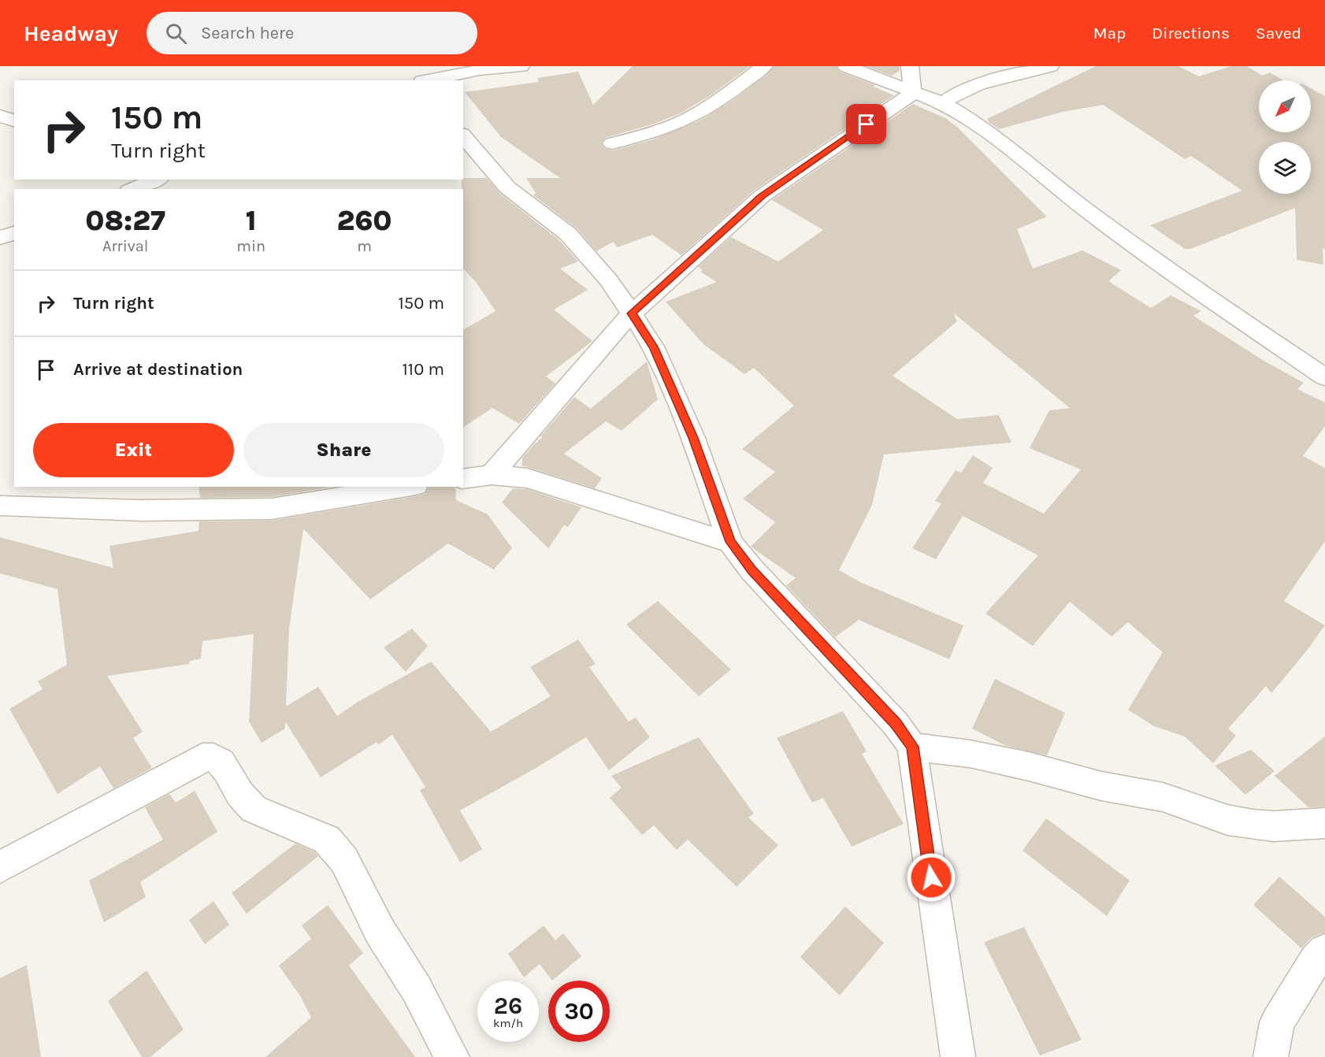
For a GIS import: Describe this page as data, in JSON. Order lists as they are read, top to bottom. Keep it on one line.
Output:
{"north":"bottom left","page":{"header":"Headway","search":"Search here","nav":["Map","Directions","Saved"],"turn":["150 m","Turn right"],"eta":["08:27","Arrival","1","min","260","m"],"list":[{"name":"Turn right","value":"150 m"},{"name":"Arrive at destination","value":"110 m"}],"buttons":["Exit","Share"],"speed":"26 km/h","limit":"30"}}
